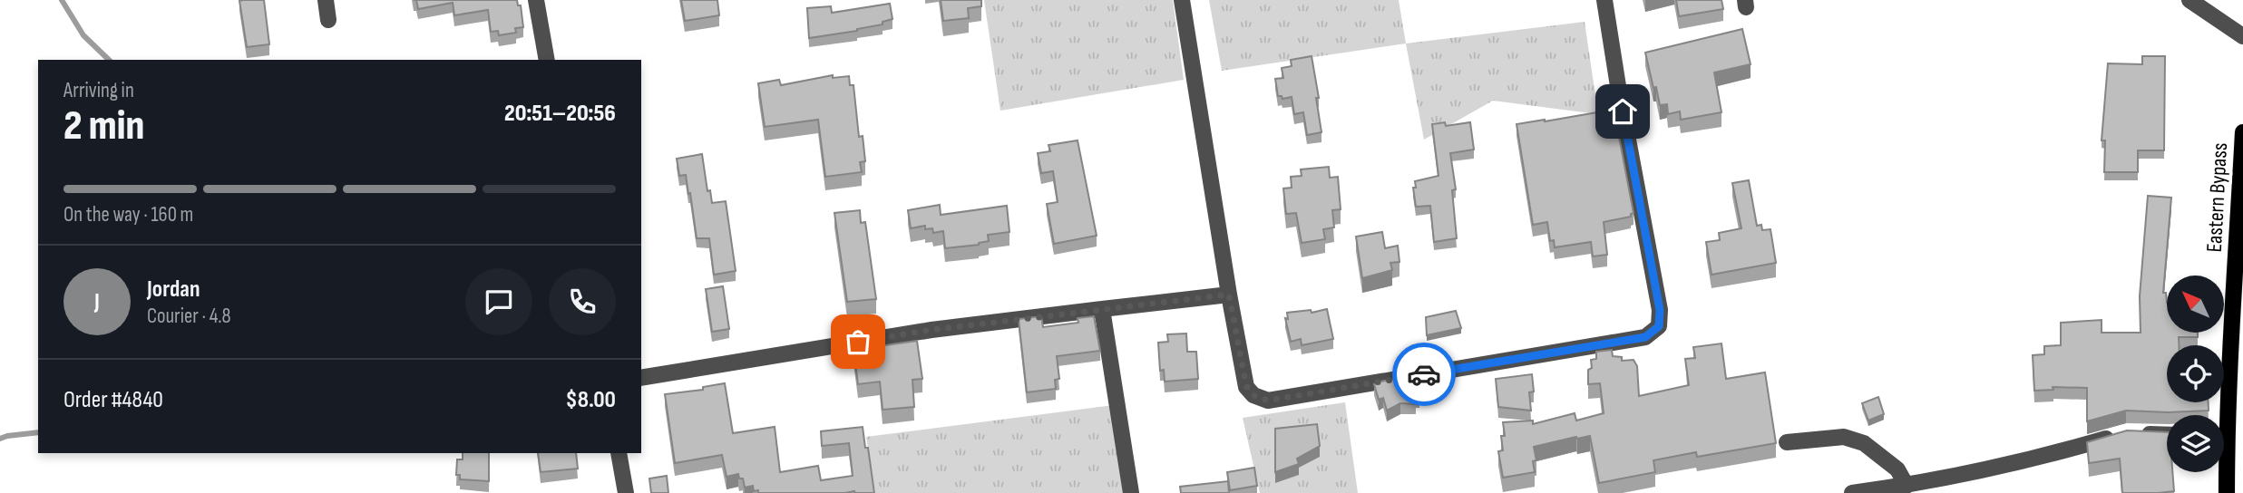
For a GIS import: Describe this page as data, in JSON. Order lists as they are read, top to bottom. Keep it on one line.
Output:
{"streets":{"main road":["Eastern Bypass"]},"north":"top left","page":{"heading":["2 min","Arriving in","20:51–20:56"],"panel":["Jordan","Courier · 4.8","Order #4840","$8.00"],"bar":"On the way · 160 m","round":"J"}}
